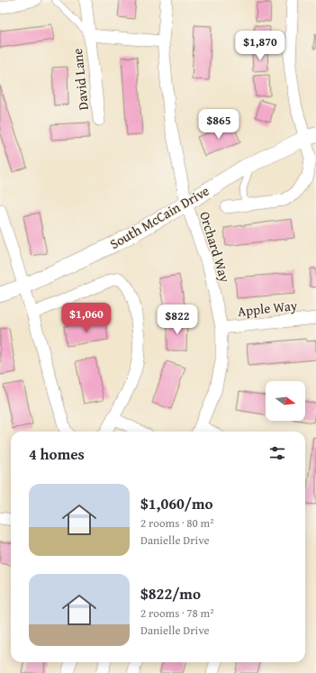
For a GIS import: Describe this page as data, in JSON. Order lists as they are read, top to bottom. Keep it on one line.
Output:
{"streets":{"street":["David Lane","South McCain Drive","Orchard Way","Apple Way"]},"crossings":[["David Lane","Orchard Way"],["South McCain Drive","Orchard Way"],["Orchard Way","Apple Way"]],"north":"right","page":{"price":["$1,870","$865","$1,060","$822"],"heading":"4 homes","list":[{"name":"$1,060/mo","note":"2 rooms · 80 m² · Danielle Drive"},{"name":"$822/mo","note":"2 rooms · 78 m² · Danielle Drive"}]}}
